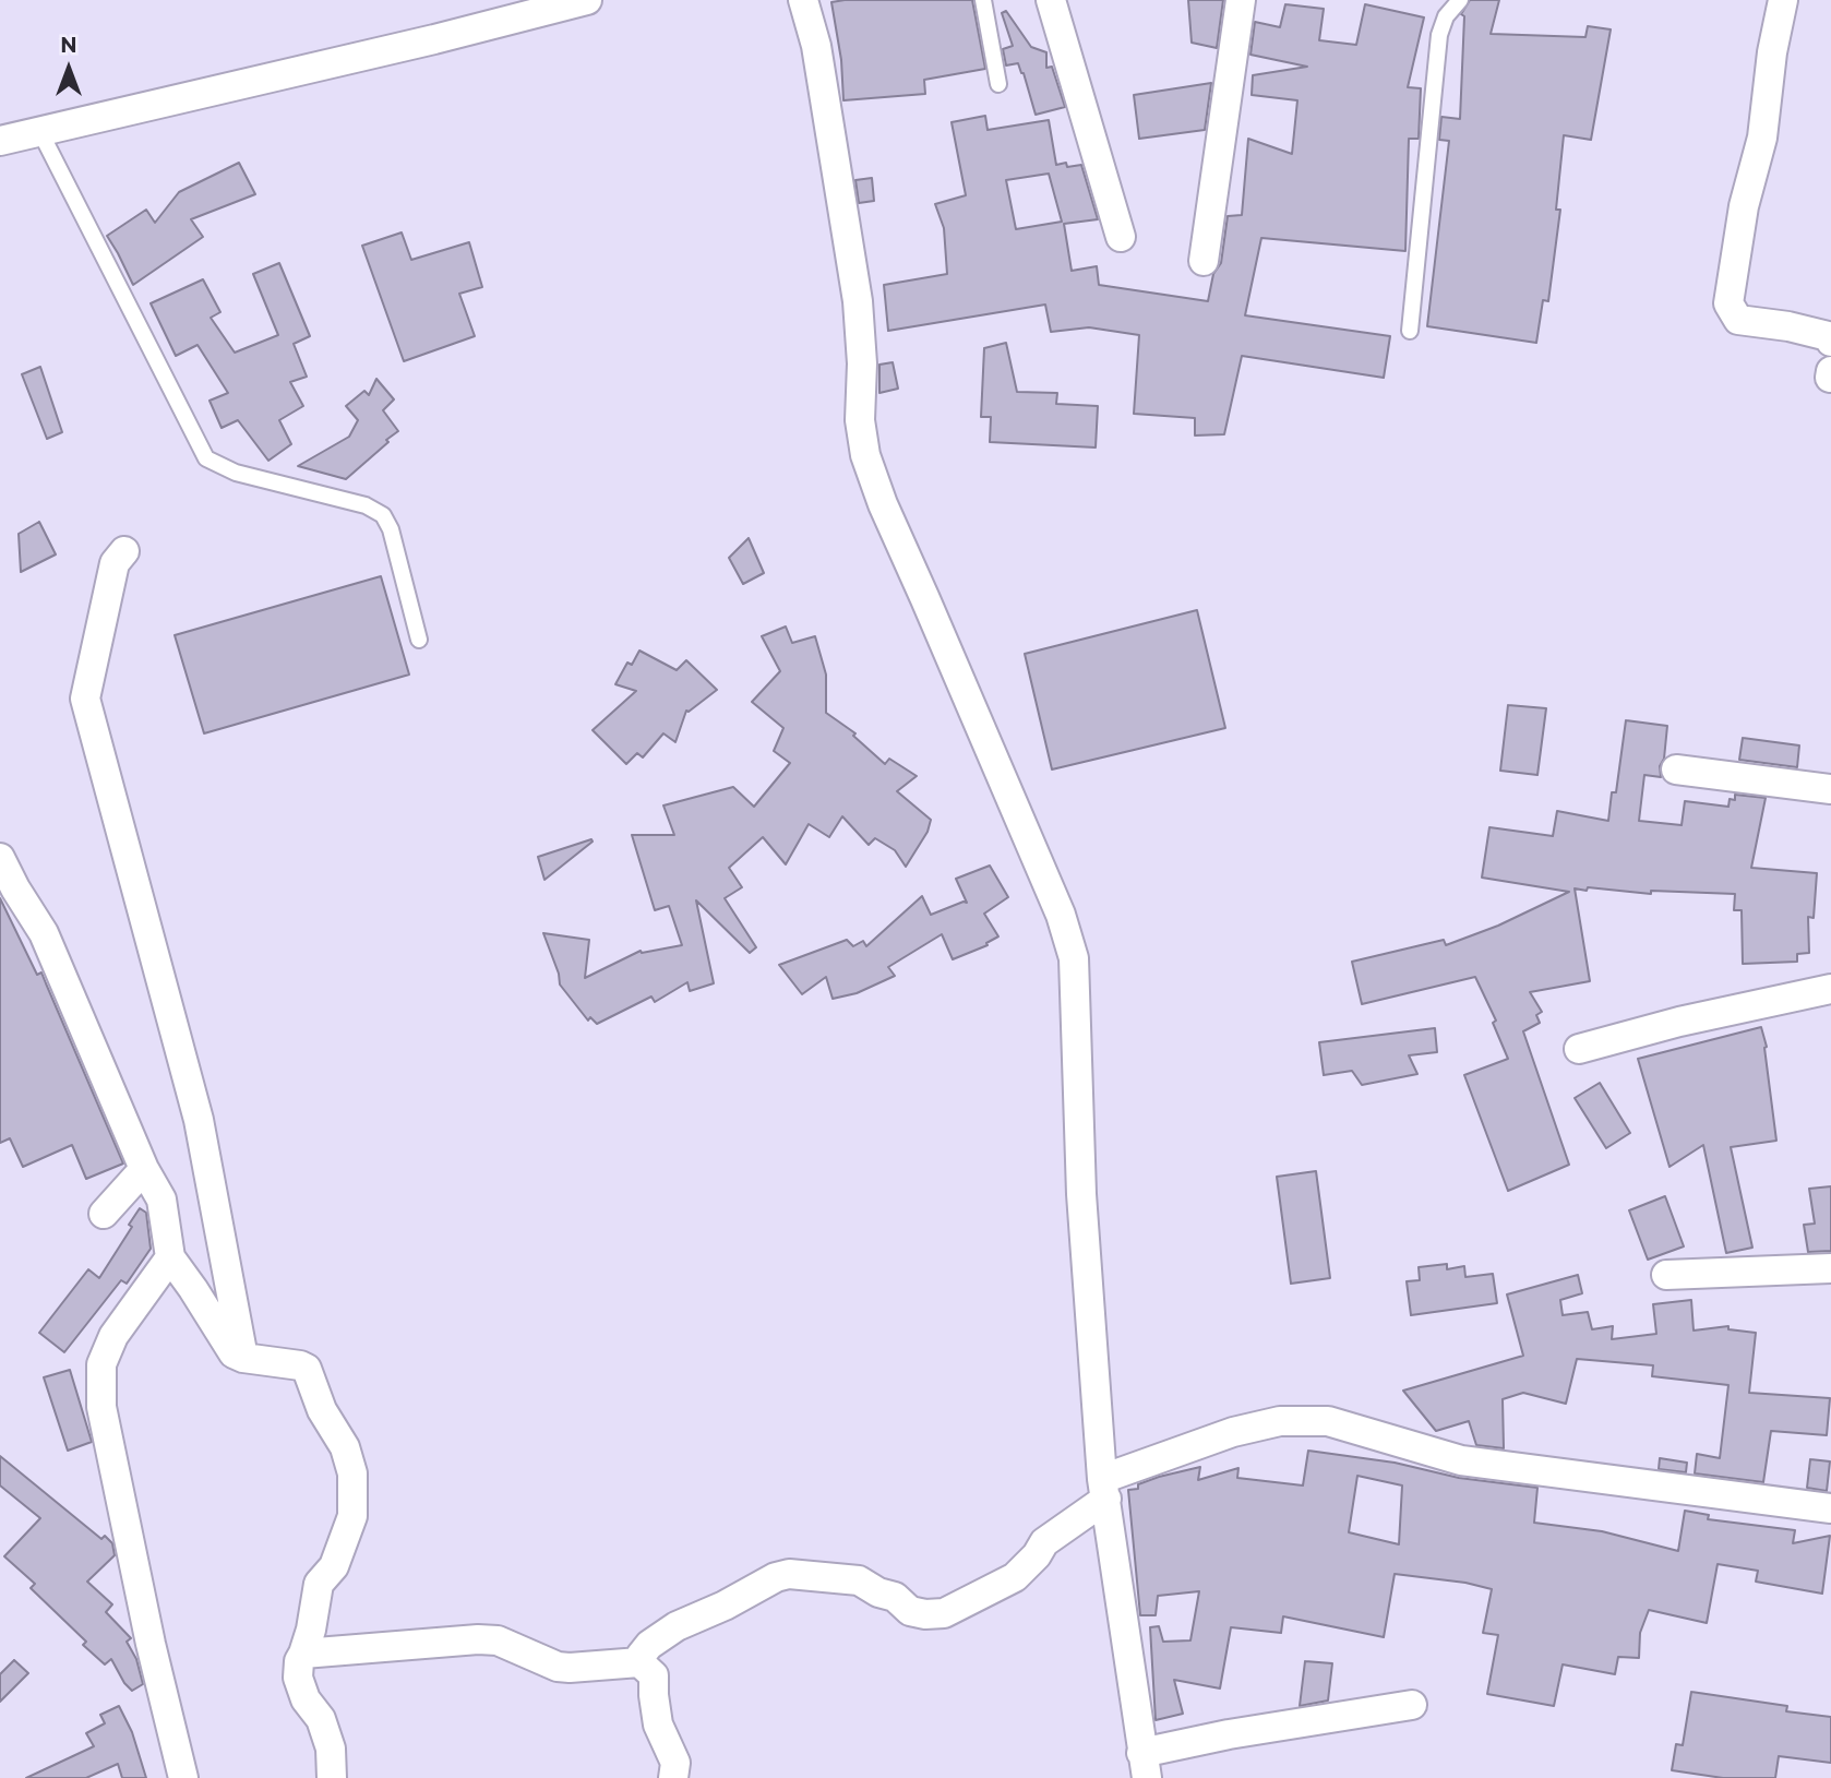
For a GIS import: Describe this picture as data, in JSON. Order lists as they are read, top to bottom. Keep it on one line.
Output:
{"north":"top"}
